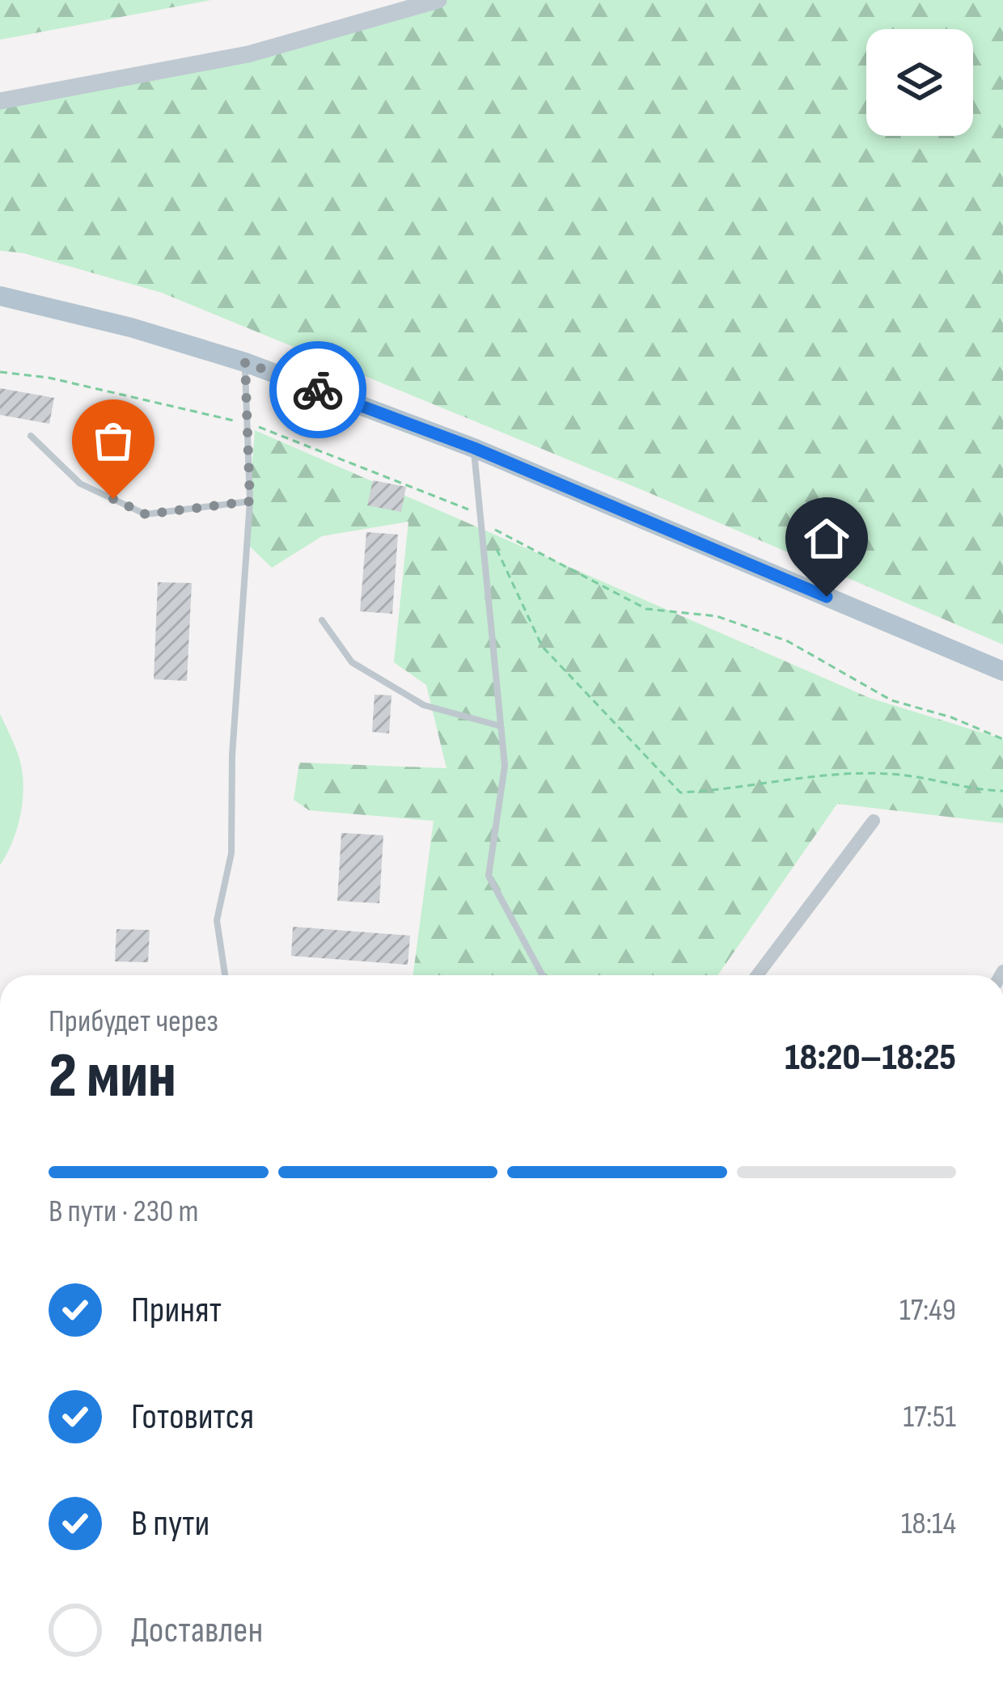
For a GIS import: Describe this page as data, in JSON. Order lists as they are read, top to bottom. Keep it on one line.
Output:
{"page":{"heading":["2 мин","Прибудет через","18:20–18:25"],"bar":"В пути · 230 m","list":[["Принят","17:49"],["Готовится","17:51"],["В пути","18:14"],"Доставлен"]}}
